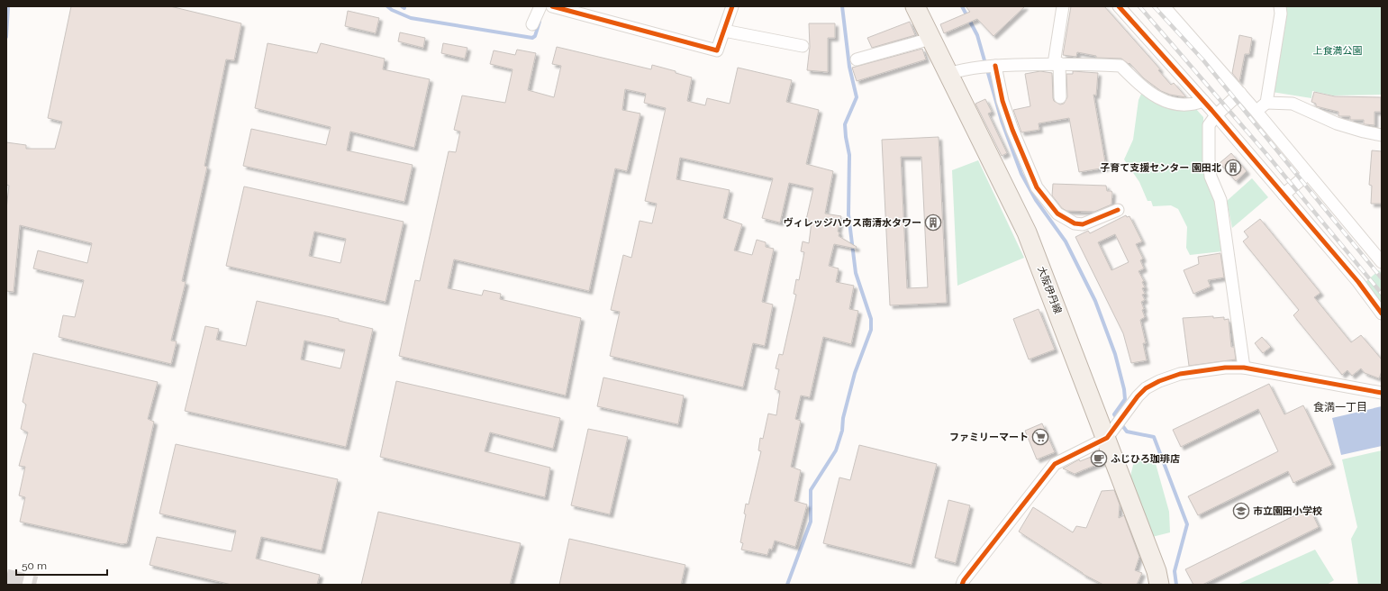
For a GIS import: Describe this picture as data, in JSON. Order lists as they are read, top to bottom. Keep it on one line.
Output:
{"streets":{"main road":["大阪伊丹線"]},"districts":["食満一丁目"],"parks":["上食満公園"],"places":{"building":["子育て支援センター 園田北","ヴィレッジハウス南清水タワー"],"supermarket":["ファミリーマート"],"cafe":["ふじひろ珈琲店"],"school or university":["市立園田小学校"]},"scale_bar":"50 m"}
